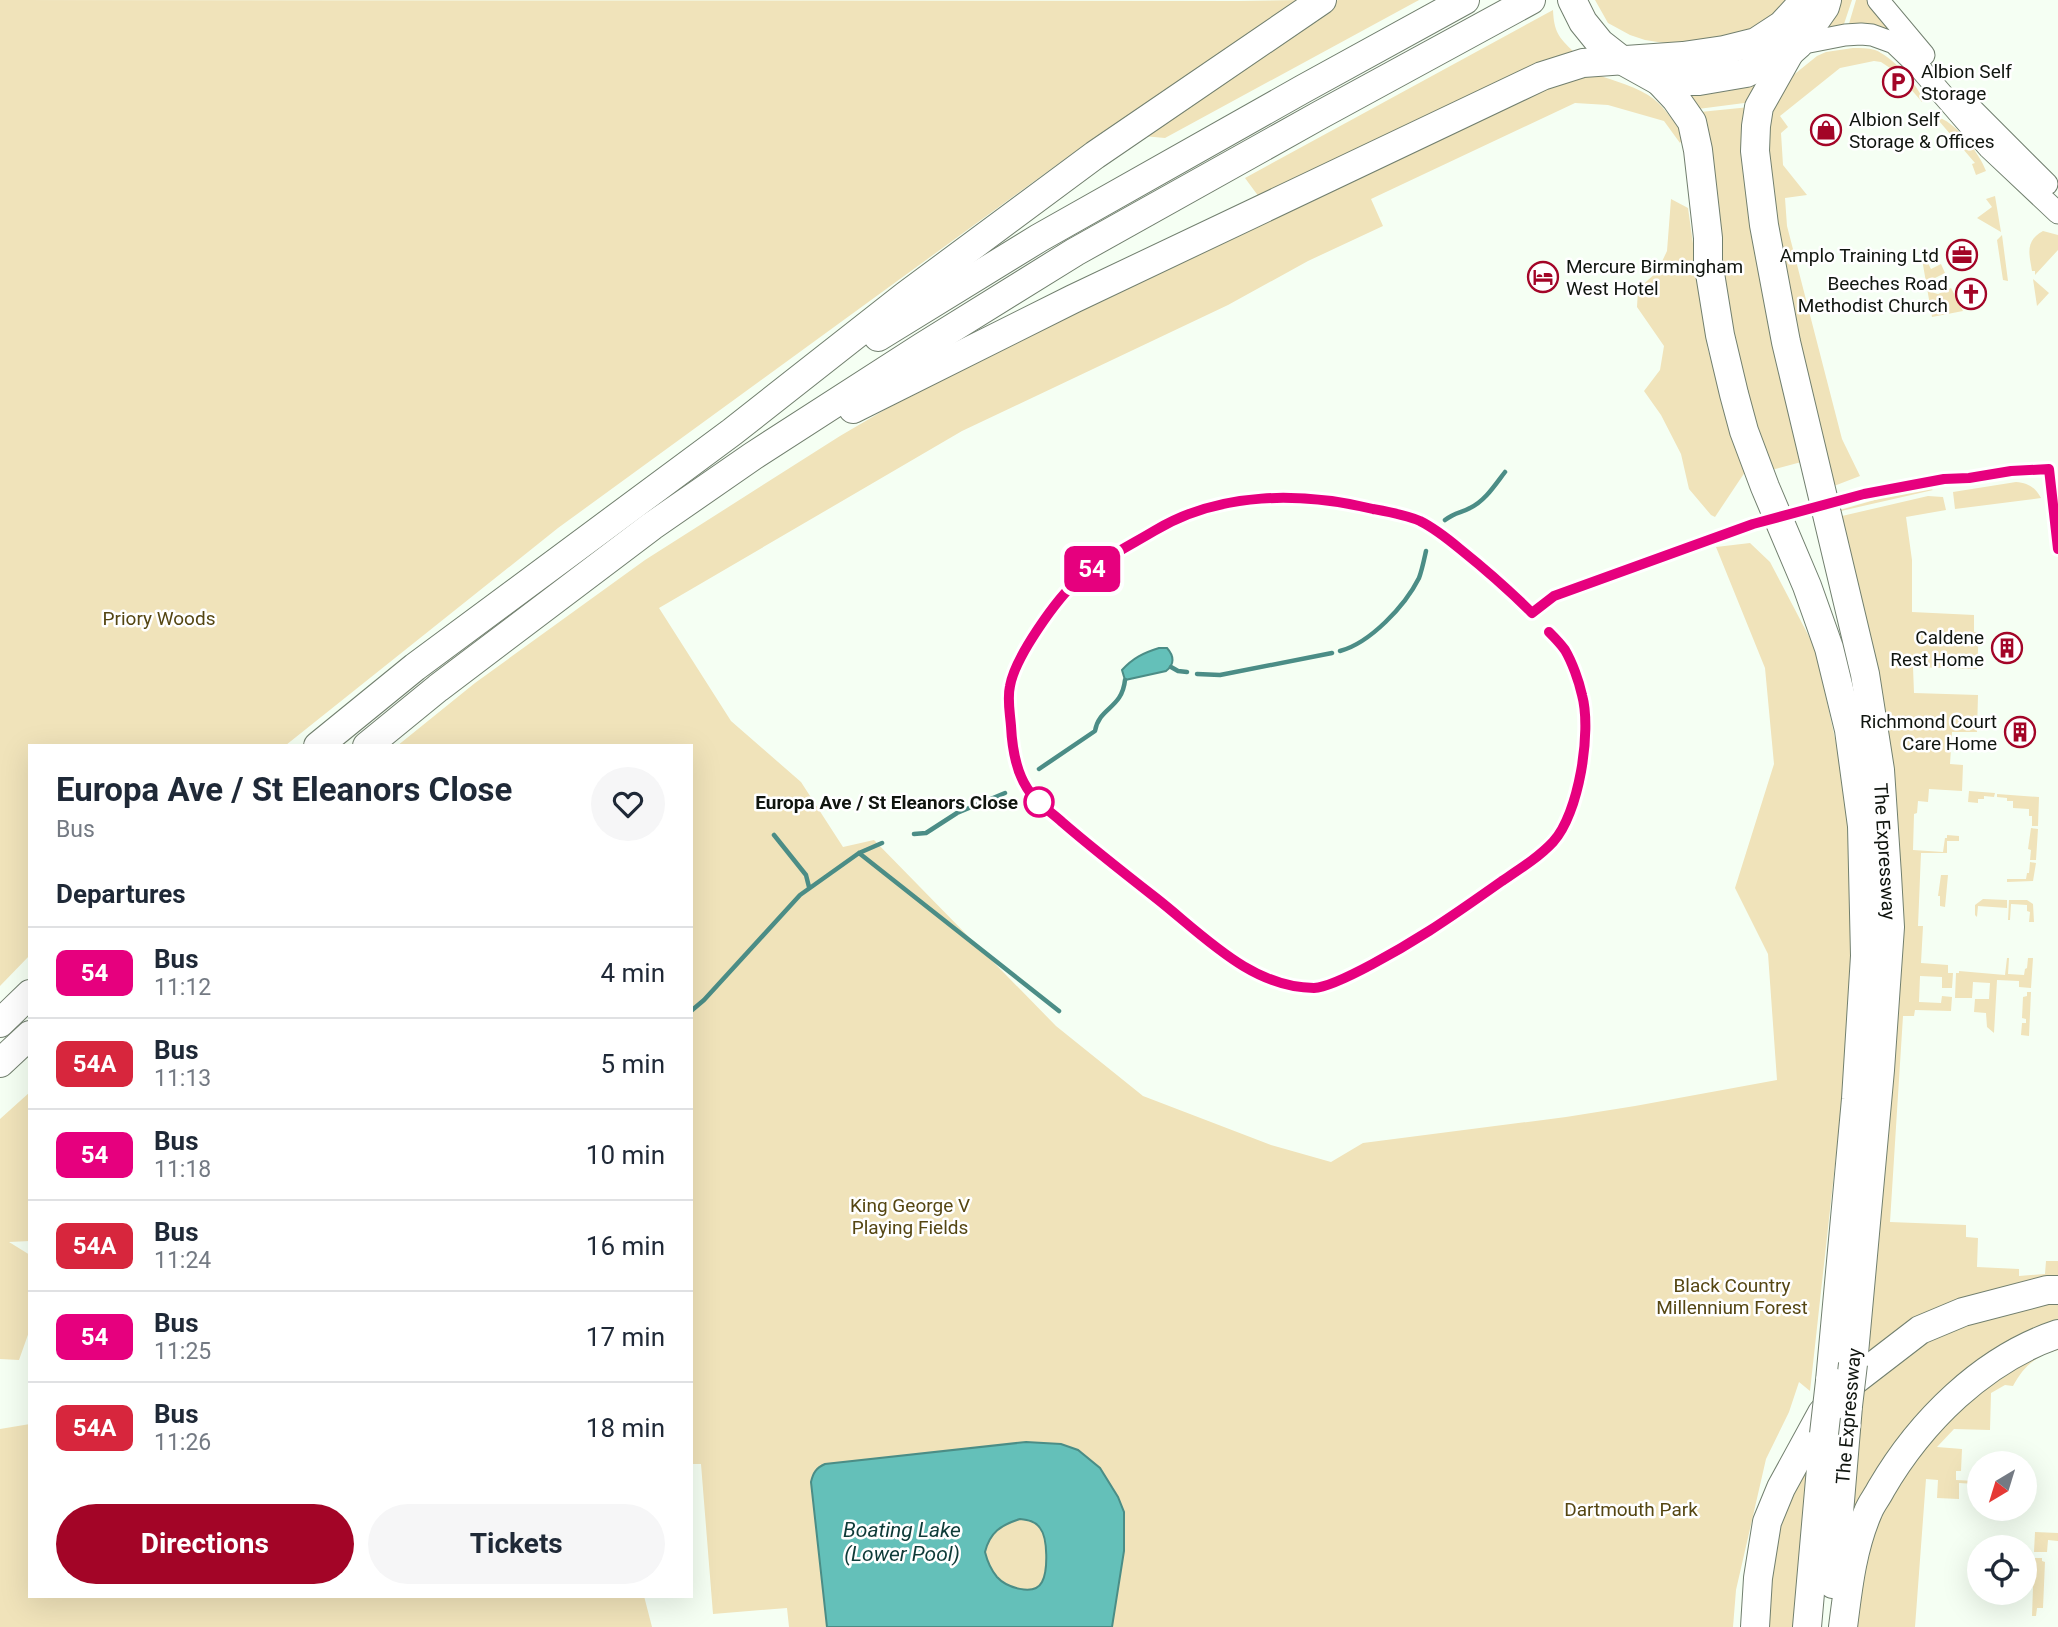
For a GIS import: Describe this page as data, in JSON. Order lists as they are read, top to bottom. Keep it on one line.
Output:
{"streets":{"highway":["The Expressway"]},"water":["Boating Lake (Lower Pool)"],"parks":["Priory Woods","King George V Playing Fields","Black Country Millennium Forest","Dartmouth Park"],"places":{"parking":["Albion Self Storage"],"shop":["Albion Self Storage & Offices"],"office":["Amplo Training Ltd"],"hotel":["Mercure Birmingham West Hotel"],"church":["Beeches Road Methodist Church"],"building":["Caldene Rest Home","Richmond Court Care Home"],"other":["Europa Ave / St Eleanors Close"]},"lines":["bus line 54"],"north":"bottom left","page":{"on_map":"54","heading":[["Europa Ave / St Eleanors Close","Bus"],"Departures"],"list":[{"mark":"54","name":"Bus","note":"11:12","value":"4 min"},{"mark":"54A","name":"Bus","note":"11:13","value":"5 min"},{"mark":"54","name":"Bus","note":"11:18","value":"10 min"},{"mark":"54A","name":"Bus","note":"11:24","value":"16 min"},{"mark":"54","name":"Bus","note":"11:25","value":"17 min"},{"mark":"54A","name":"Bus","note":"11:26","value":"18 min"}],"buttons":["Directions","Tickets"]}}
